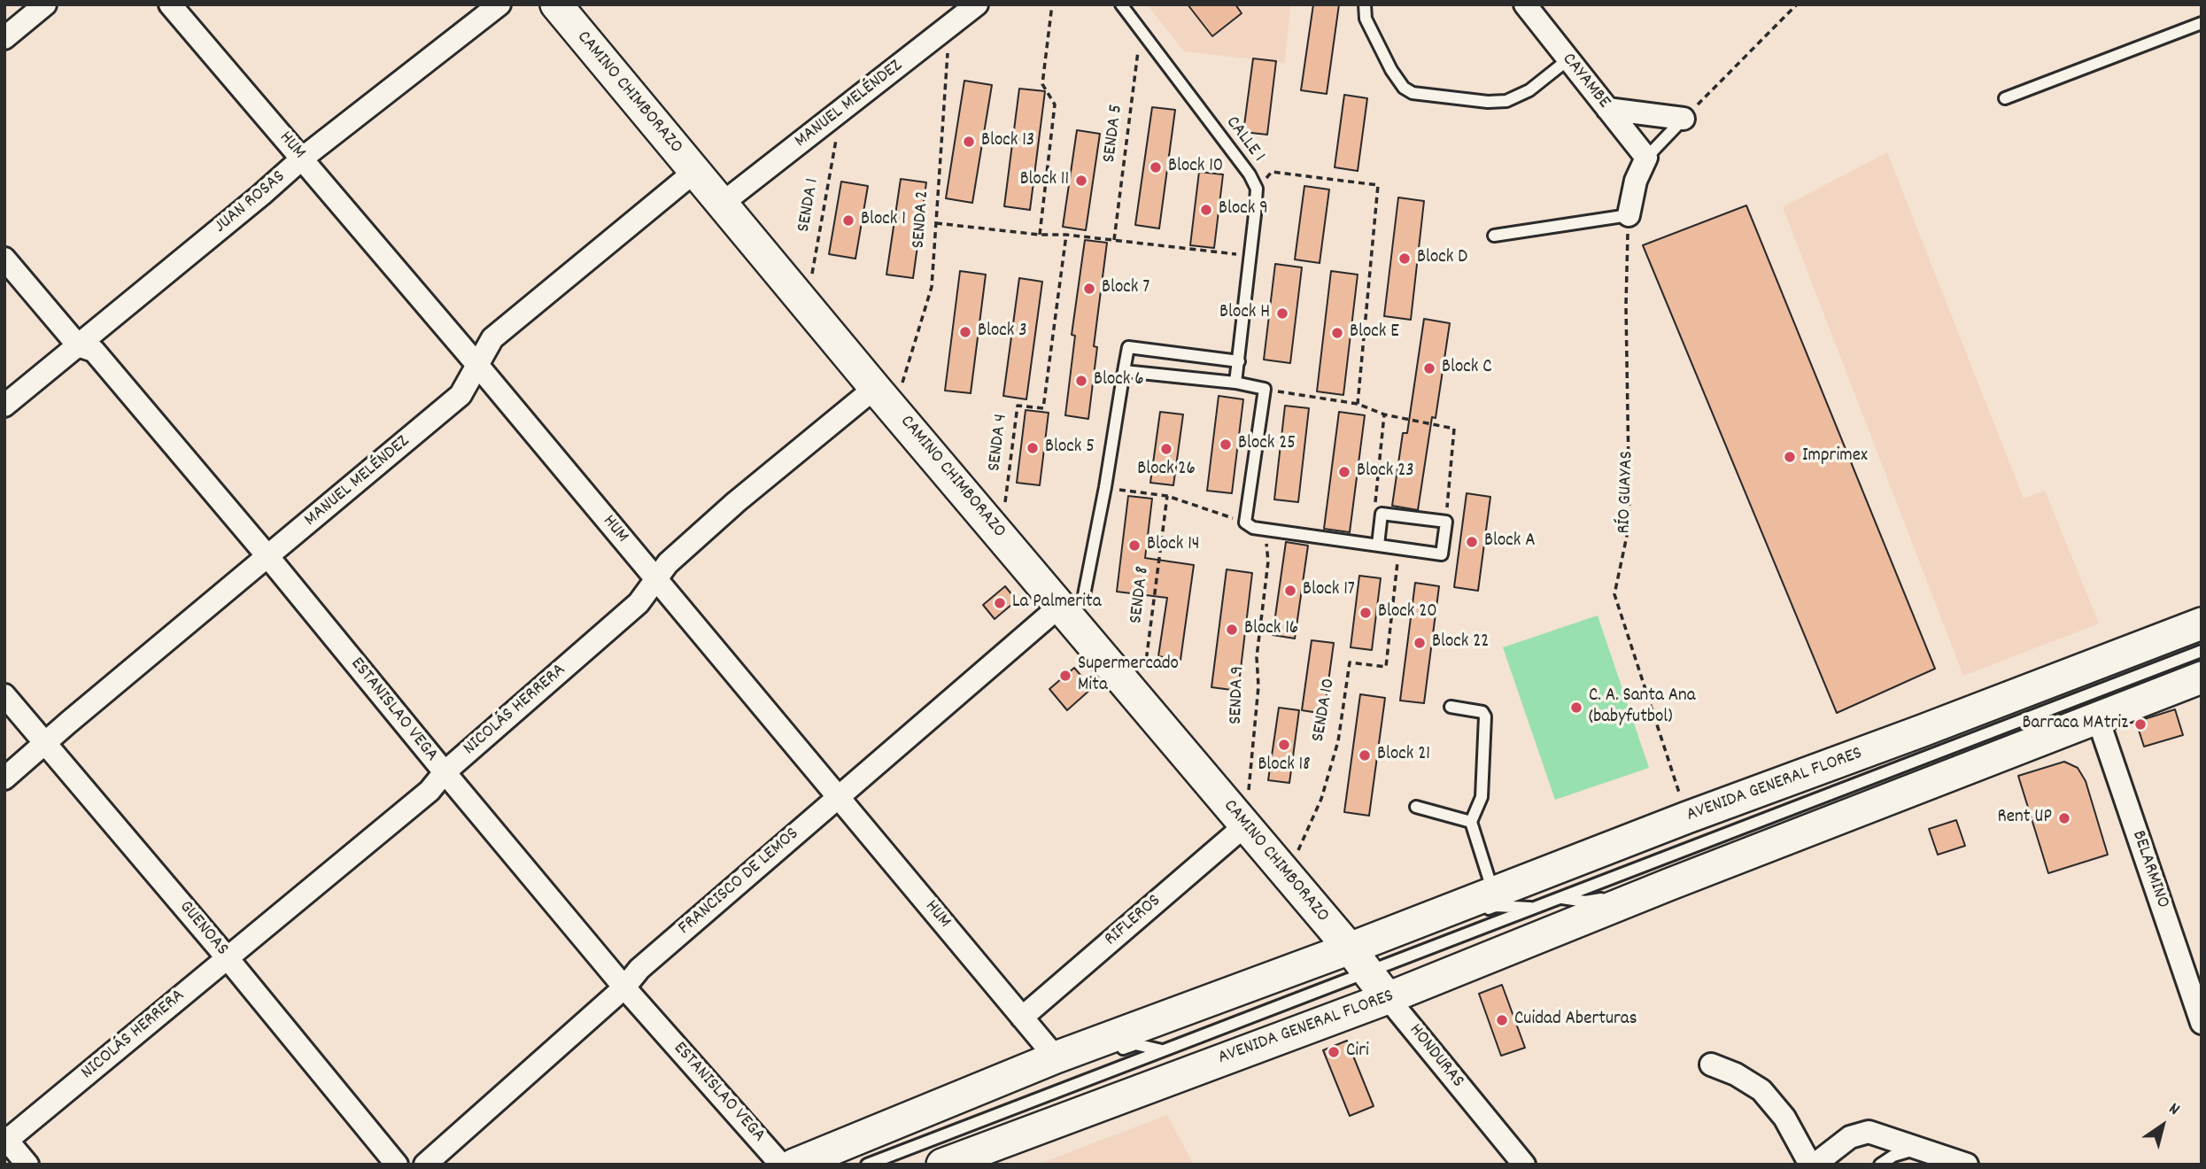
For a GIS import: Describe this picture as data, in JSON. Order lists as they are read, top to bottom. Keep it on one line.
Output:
{"streets":{"main road":["CAMINO CHIMBORAZO","AVENIDA GENERAL FLORES","HONDURAS"],"street":["CAYAMBE","MANUEL MELÉNDEZ","HUM","JUAN ROSAS","ESTANISLAO VEGA","NICOLÁS HERRERA","BELARMINO","FRANCISCO DE LEMOS","RIFLEROS","GUENOAS"],"lane":["CALLE 1"],"path":["SENDA 5","SENDA 1","SENDA 2","SENDA 4","RÍO GUAYAS","SENDA 8","SENDA 9","SENDA 10"]},"crossings":[["CAMINO CHIMBORAZO","MANUEL MELÉNDEZ"],["CAMINO CHIMBORAZO","SENDA 1"],["CAMINO CHIMBORAZO","SENDA 2"],["CAMINO CHIMBORAZO","SENDA 4"],["CAMINO CHIMBORAZO","SENDA 8"],["CAMINO CHIMBORAZO","SENDA 9"],["CAMINO CHIMBORAZO","NICOLÁS HERRERA"],["CAMINO CHIMBORAZO","SENDA 10"],["CAMINO CHIMBORAZO","AVENIDA GENERAL FLORES"],["CAMINO CHIMBORAZO","FRANCISCO DE LEMOS"],["CAMINO CHIMBORAZO","RIFLEROS"],["CAMINO CHIMBORAZO","HONDURAS"],["MANUEL MELÉNDEZ","HUM"],["MANUEL MELÉNDEZ","SENDA 1"],["MANUEL MELÉNDEZ","SENDA 2"],["MANUEL MELÉNDEZ","ESTANISLAO VEGA"],["MANUEL MELÉNDEZ","GUENOAS"],["SENDA 5","CALLE 1"],["HUM","JUAN ROSAS"],["HUM","NICOLÁS HERRERA"],["HUM","AVENIDA GENERAL FLORES"],["HUM","FRANCISCO DE LEMOS"],["HUM","RIFLEROS"],["JUAN ROSAS","ESTANISLAO VEGA"],["SENDA 2","NICOLÁS HERRERA"],["RÍO GUAYAS","AVENIDA GENERAL FLORES"],["SENDA 9","RIFLEROS"],["ESTANISLAO VEGA","NICOLÁS HERRERA"],["ESTANISLAO VEGA","FRANCISCO DE LEMOS"],["NICOLÁS HERRERA","GUENOAS"],["AVENIDA GENERAL FLORES","BELARMINO"],["AVENIDA GENERAL FLORES","HONDURAS"]],"places":["Block 13","Block 10","Block 11","Block 9","Block 1","Block D","Block 7","Block H","Block 3","Block E","Block C","Block 6","Block 25","Block 5","Block 26","Imprimex","Block 23","Block A","Block 14","Block 17","La Palmerita","Block 20","Block 16","Block 22","Supermercado Mita","C. A. Santa Ana (babyfutbol)","Barraca MAtriz","Block 18","Block 21","Rent UP","Cuidad Aberturas","Ciri"],"north":"top right"}
